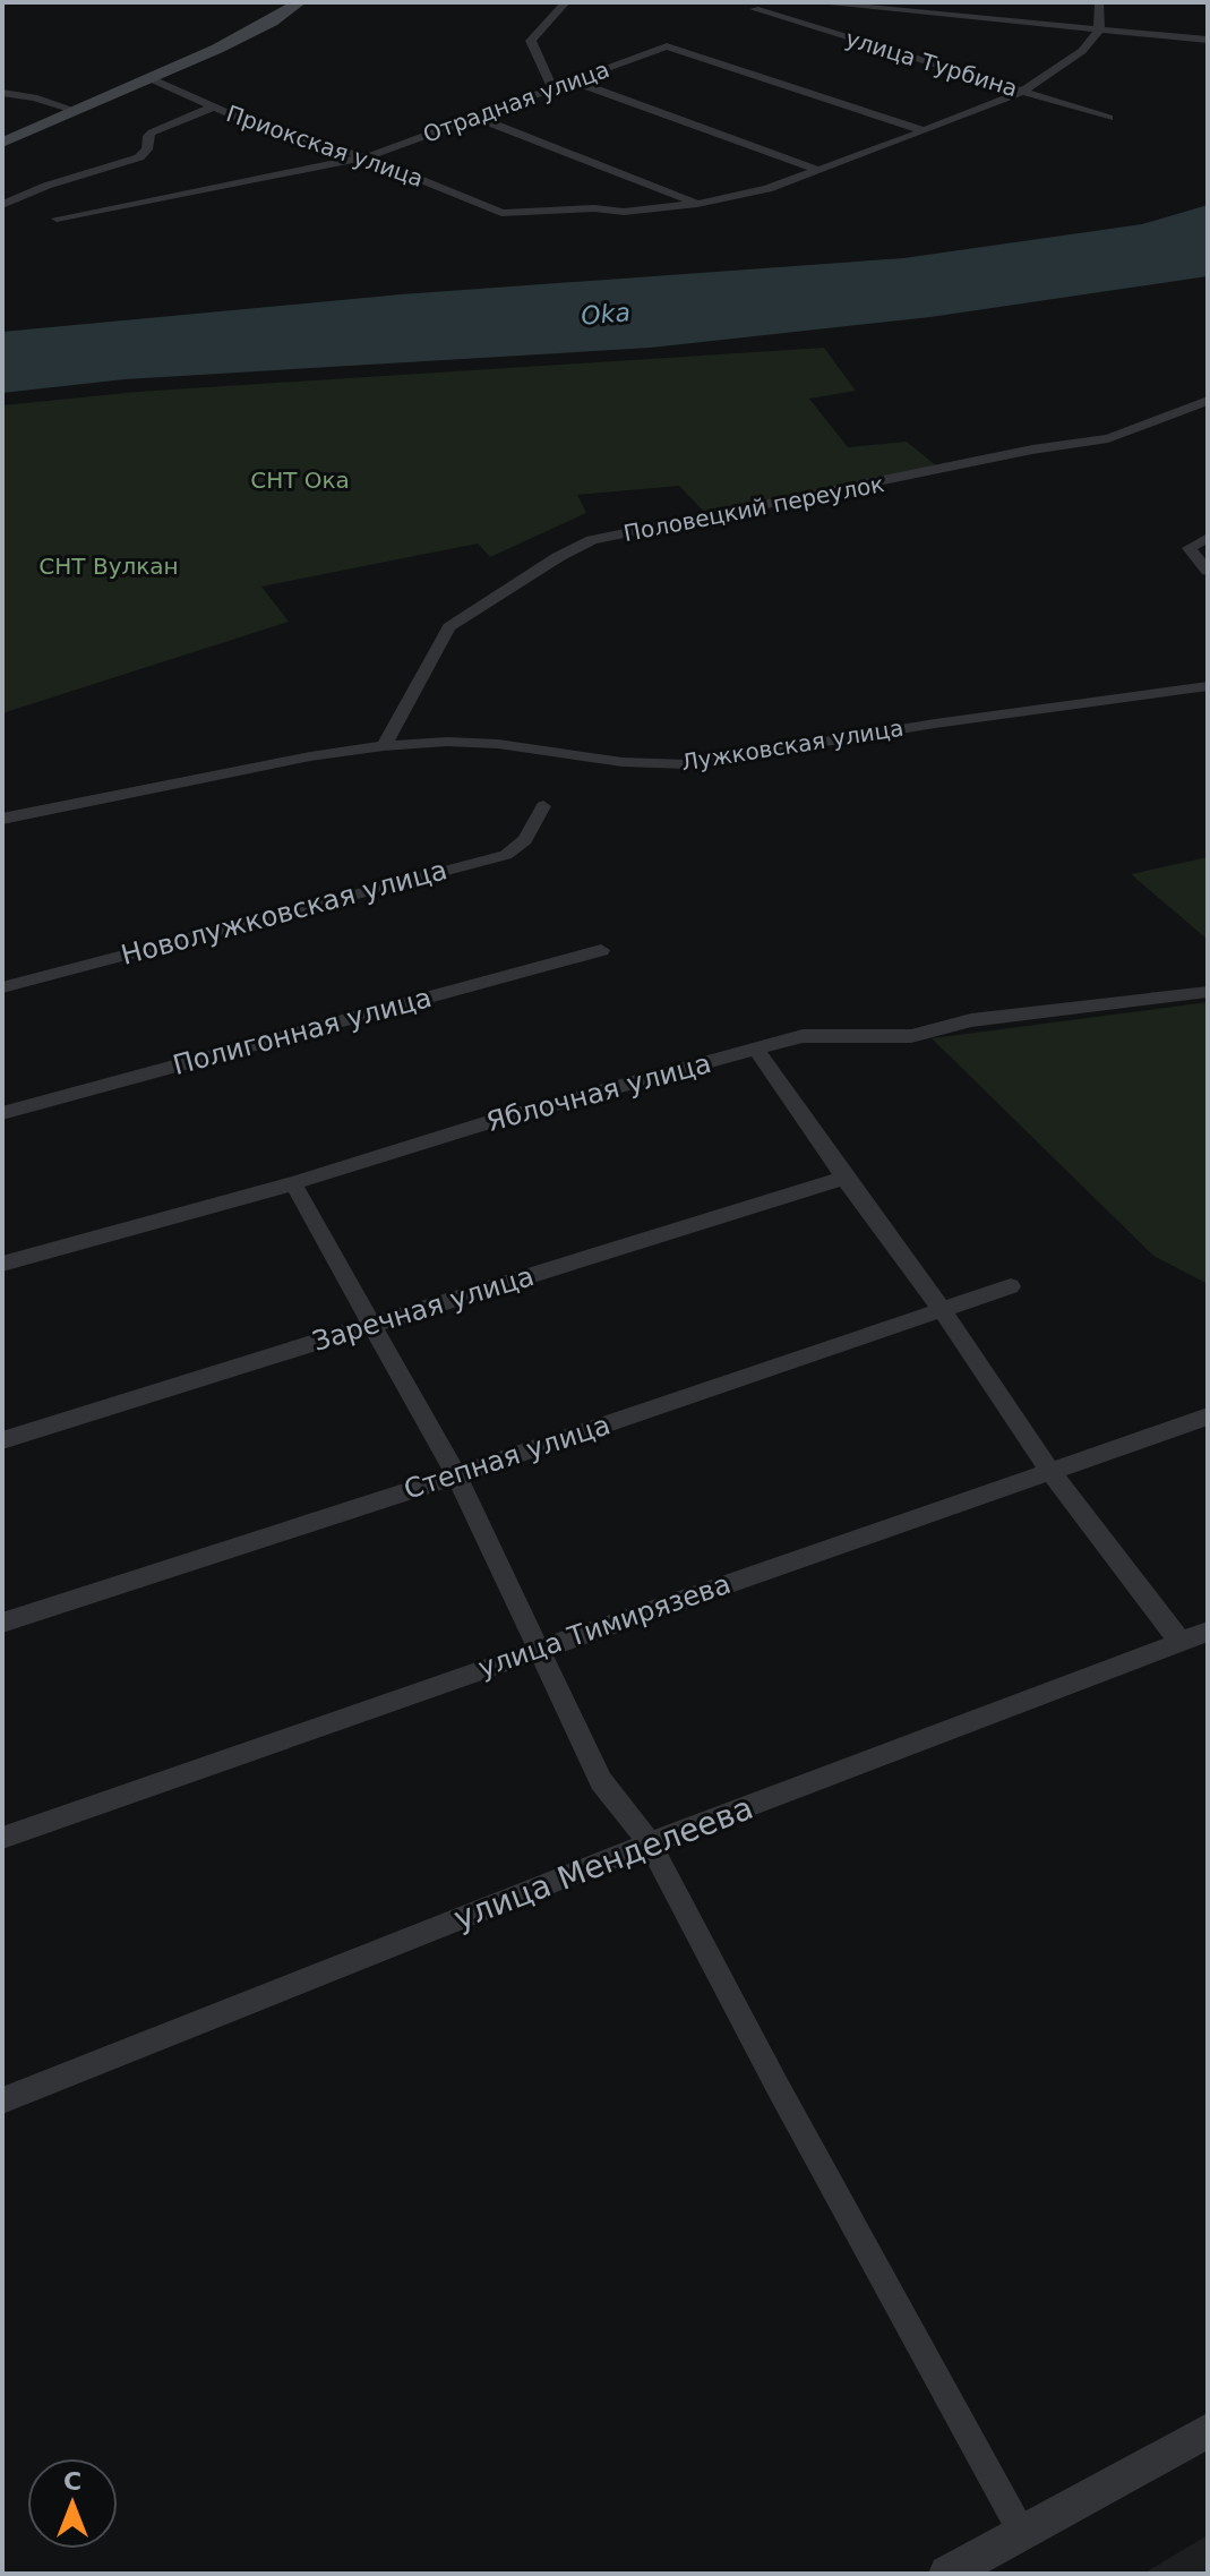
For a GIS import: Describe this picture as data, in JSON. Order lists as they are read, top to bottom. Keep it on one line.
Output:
{"streets":{"street":["улица Турбина","Отрадная улица","Приокская улица","Половецкий переулок","Лужковская улица","Новолужковская улица","Полигонная улица","Яблочная улица","Заречная улица","Степная улица","улица Тимирязева","улица Менделеева"]},"crossings":[["Отрадная улица","Приокская улица"],["Половецкий переулок","Лужковская улица"]],"water":["Oka"],"parks":["СНТ Ока","СНТ Вулкан"],"north":"top"}
